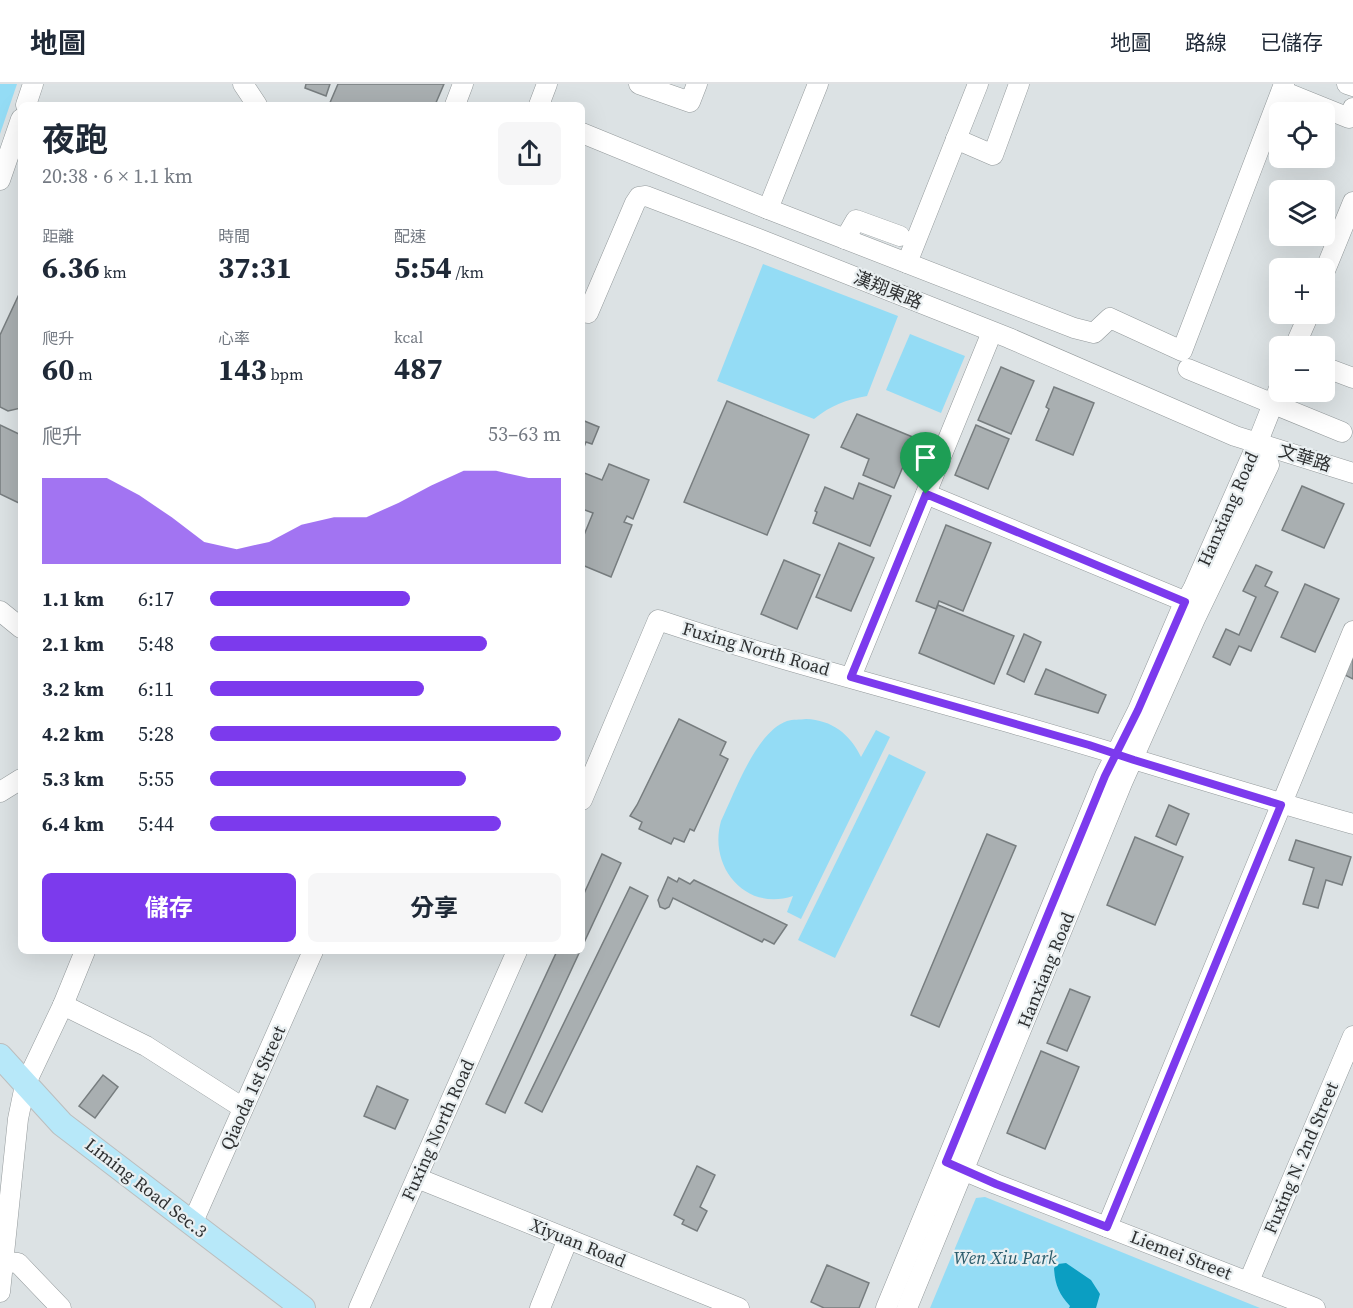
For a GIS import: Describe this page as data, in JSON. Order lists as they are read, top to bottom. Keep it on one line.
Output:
{"streets":{"main road":["Liming Road Sec.3"],"street":["漢翔東路","文華路","Hanxiang Road","Fuxing North Road","Qiaoda 1st Street","Fuxing N. 2nd Street","Xiyuan Road","Liemei Street"]},"crossings":[["漢翔東路","文華路"],["漢翔東路","Hanxiang Road"],["文華路","Hanxiang Road"],["Hanxiang Road","Fuxing North Road"],["Hanxiang Road","Liemei Street"],["Fuxing North Road","Xiyuan Road"],["Qiaoda 1st Street","Liming Road Sec.3"],["Fuxing N. 2nd Street","Liemei Street"]],"parks":["Wen Xiu Park"],"page":{"header":"地圖","nav":["地圖","路線","已儲存"],"map_buttons":["+","−"],"heading":["夜跑","20:38 · 6 × 1.1 km"],"stats":[["距離","6.36 km"],["時間","37:31"],["配速","5:54 /km"],["爬升","60 m"],["心率","143 bpm"],["kcal","487"]],"chart":["爬升","53–63 m"],"list":[{"name":"1.1 km","note":"6:17"},{"name":"2.1 km","note":"5:48"},{"name":"3.2 km","note":"6:11"},{"name":"4.2 km","note":"5:28"},{"name":"5.3 km","note":"5:55"},{"name":"6.4 km","note":"5:44"}],"buttons":["儲存","分享"]}}
